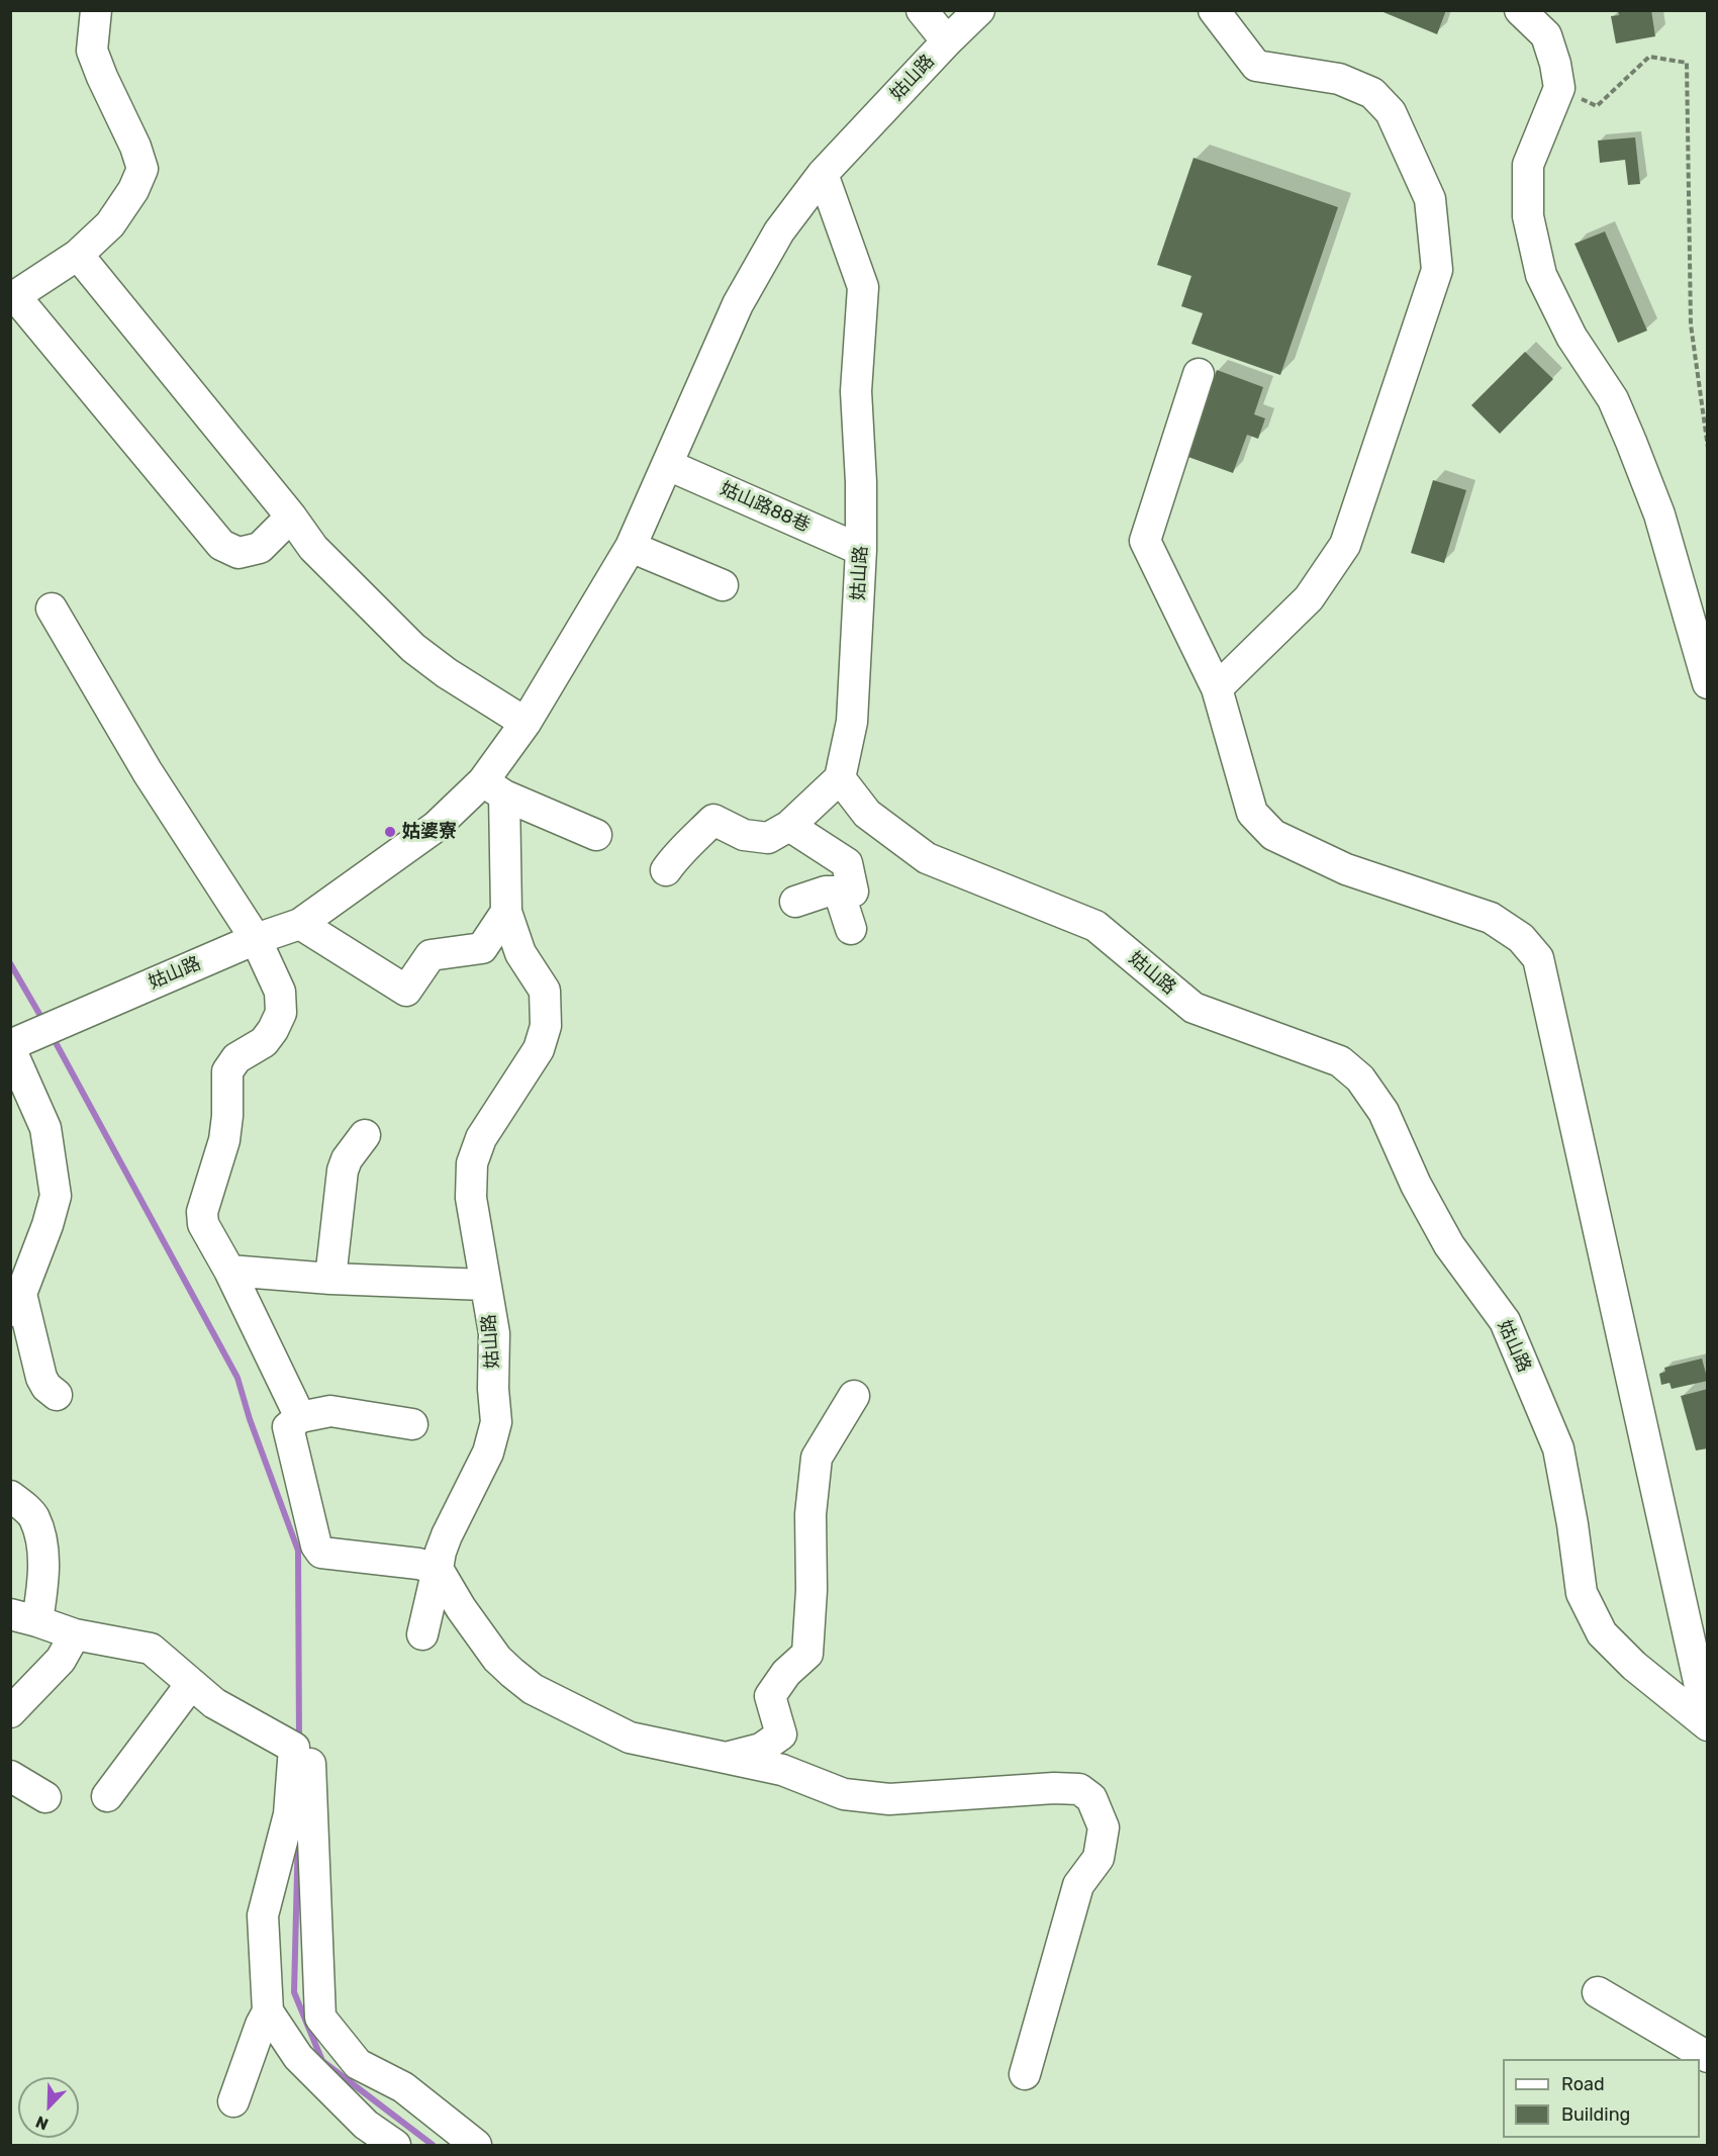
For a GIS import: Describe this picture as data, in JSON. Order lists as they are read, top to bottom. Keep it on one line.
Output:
{"streets":{"street":["姑山路","姑山路88巷"]},"crossings":[["姑山路","姑山路88巷"]],"places":["姑婆寮"],"legend":["Road","Building"],"north":"bottom left"}
